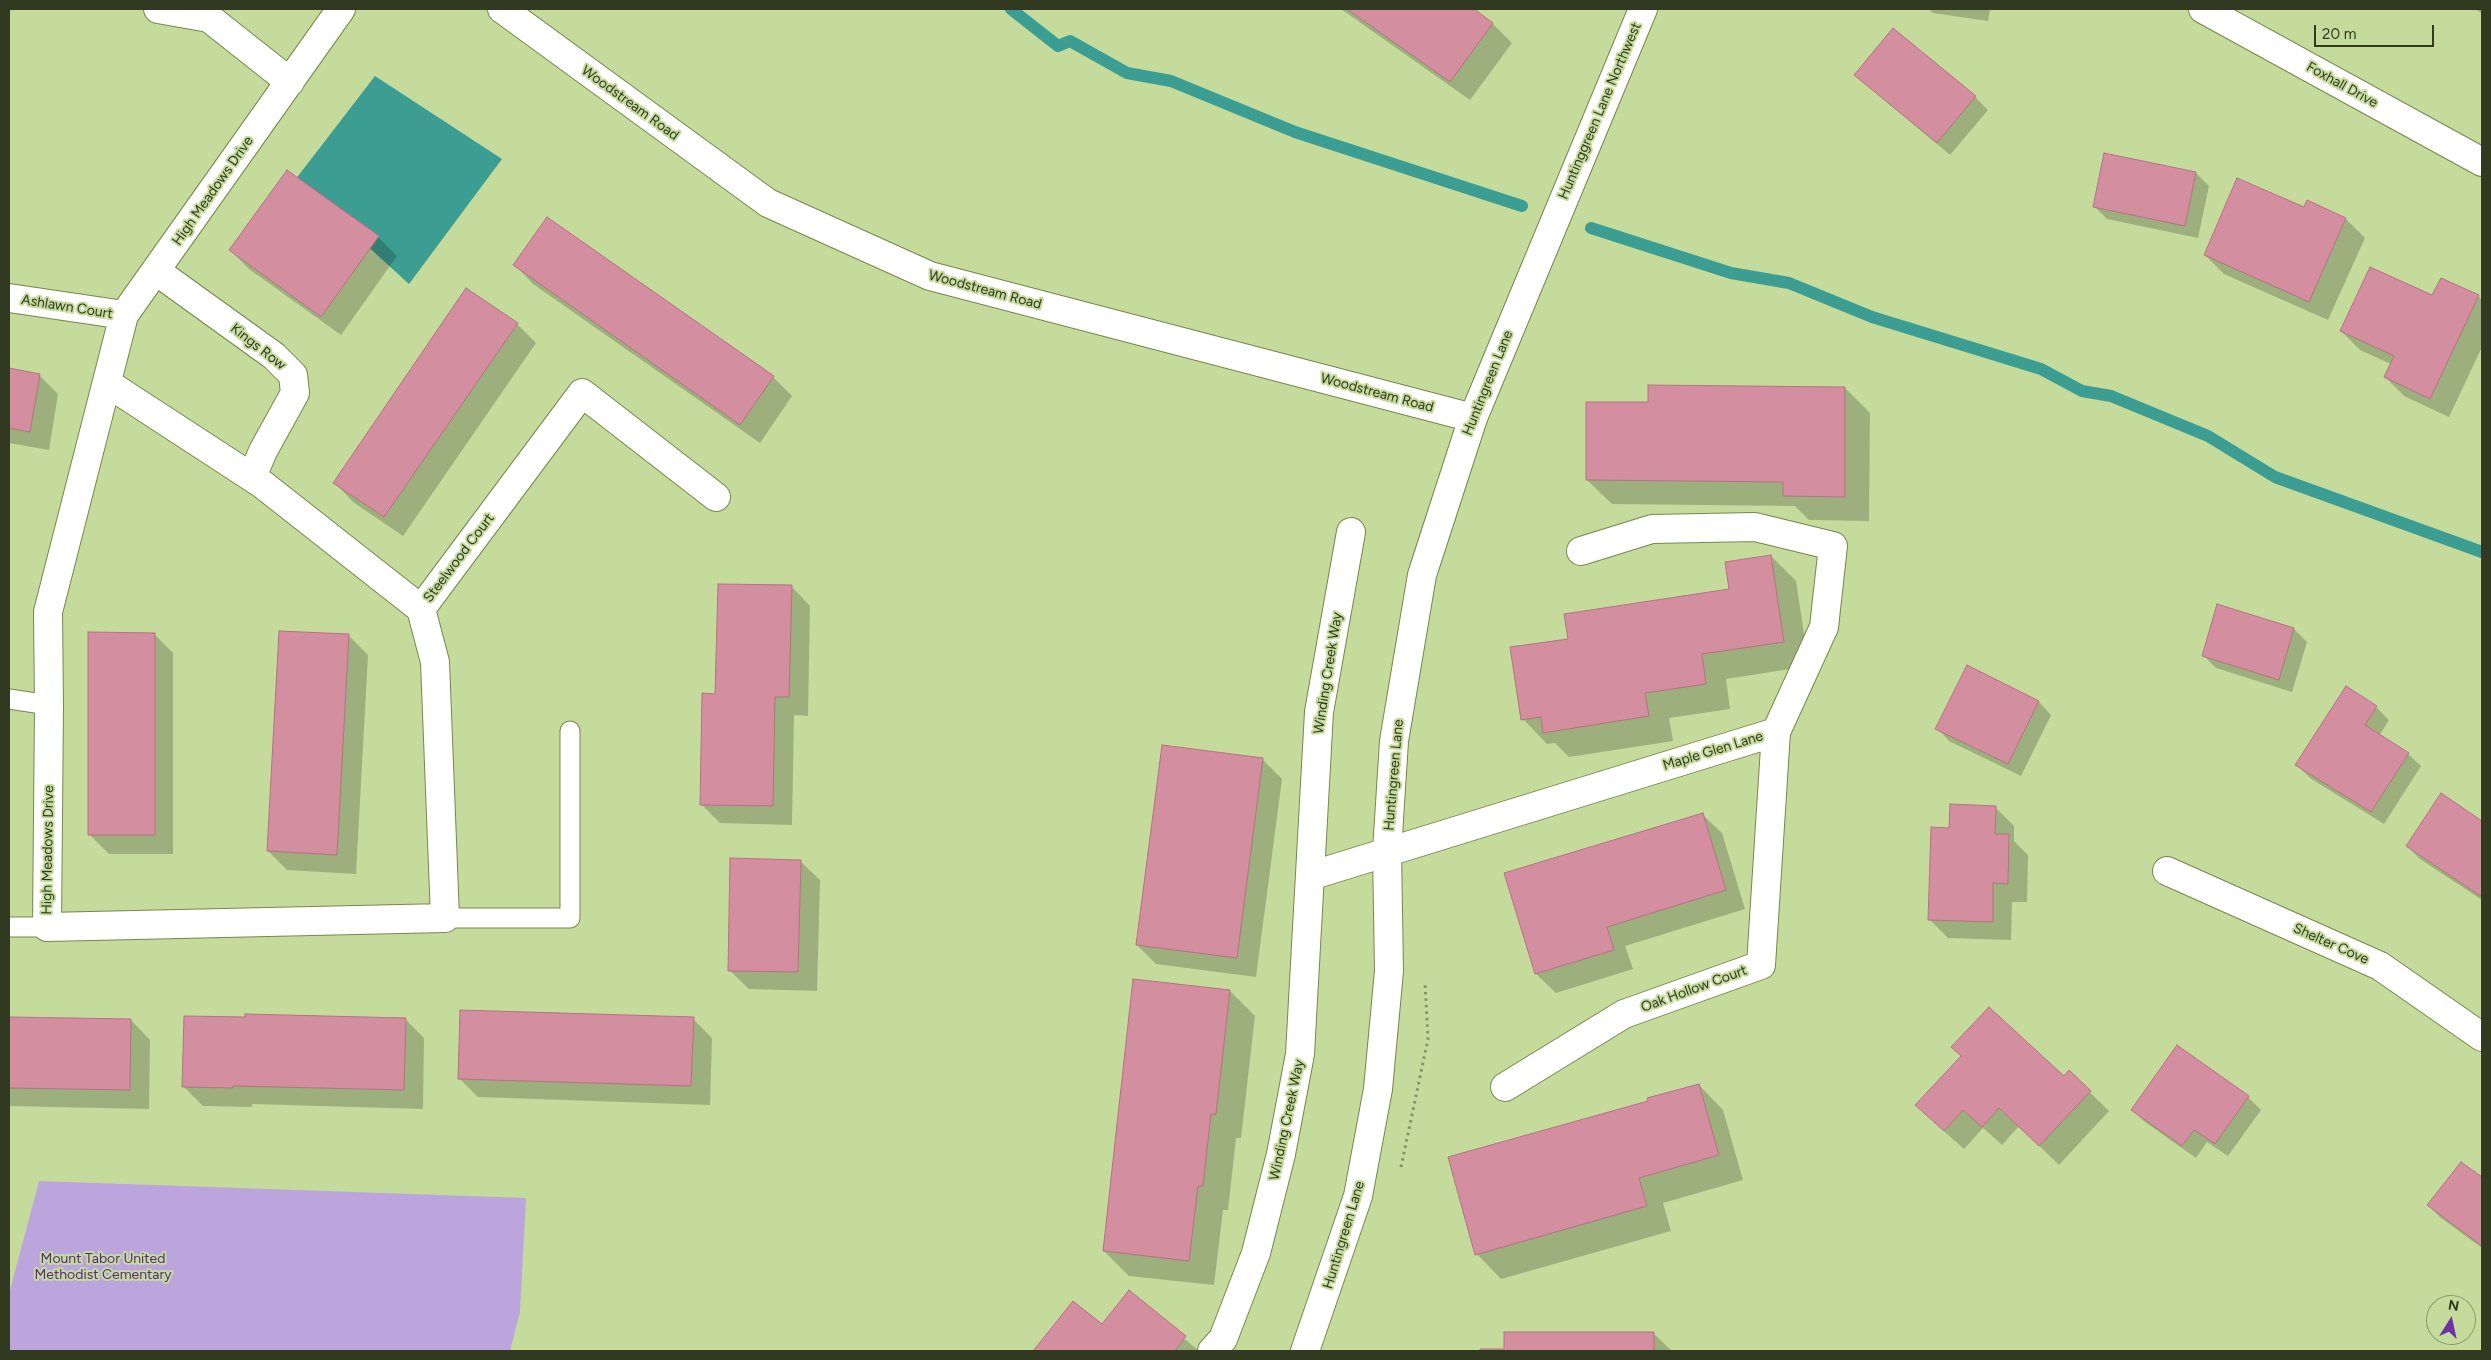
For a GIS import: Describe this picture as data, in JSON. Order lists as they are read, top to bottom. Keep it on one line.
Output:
{"streets":{"street":["Foxhall Drive","Woodstream Road","Huntinggreen Lane Northwest","High Meadows Drive","Ashlawn Court","Kings Row","Huntingreen Lane","Steelwood Court","Winding Creek Way","Maple Glen Lane","Shelter Cove","Oak Hollow Court"]},"crossings":[["Woodstream Road","Huntingreen Lane"],["Huntinggreen Lane Northwest","Huntingreen Lane"],["High Meadows Drive","Ashlawn Court"],["High Meadows Drive","Kings Row"],["High Meadows Drive","Steelwood Court"],["Huntingreen Lane","Maple Glen Lane"],["Maple Glen Lane","Oak Hollow Court"]],"parks":["Mount Tabor United Methodist Cementary"],"scale_bar":"20 m","north":"top"}
